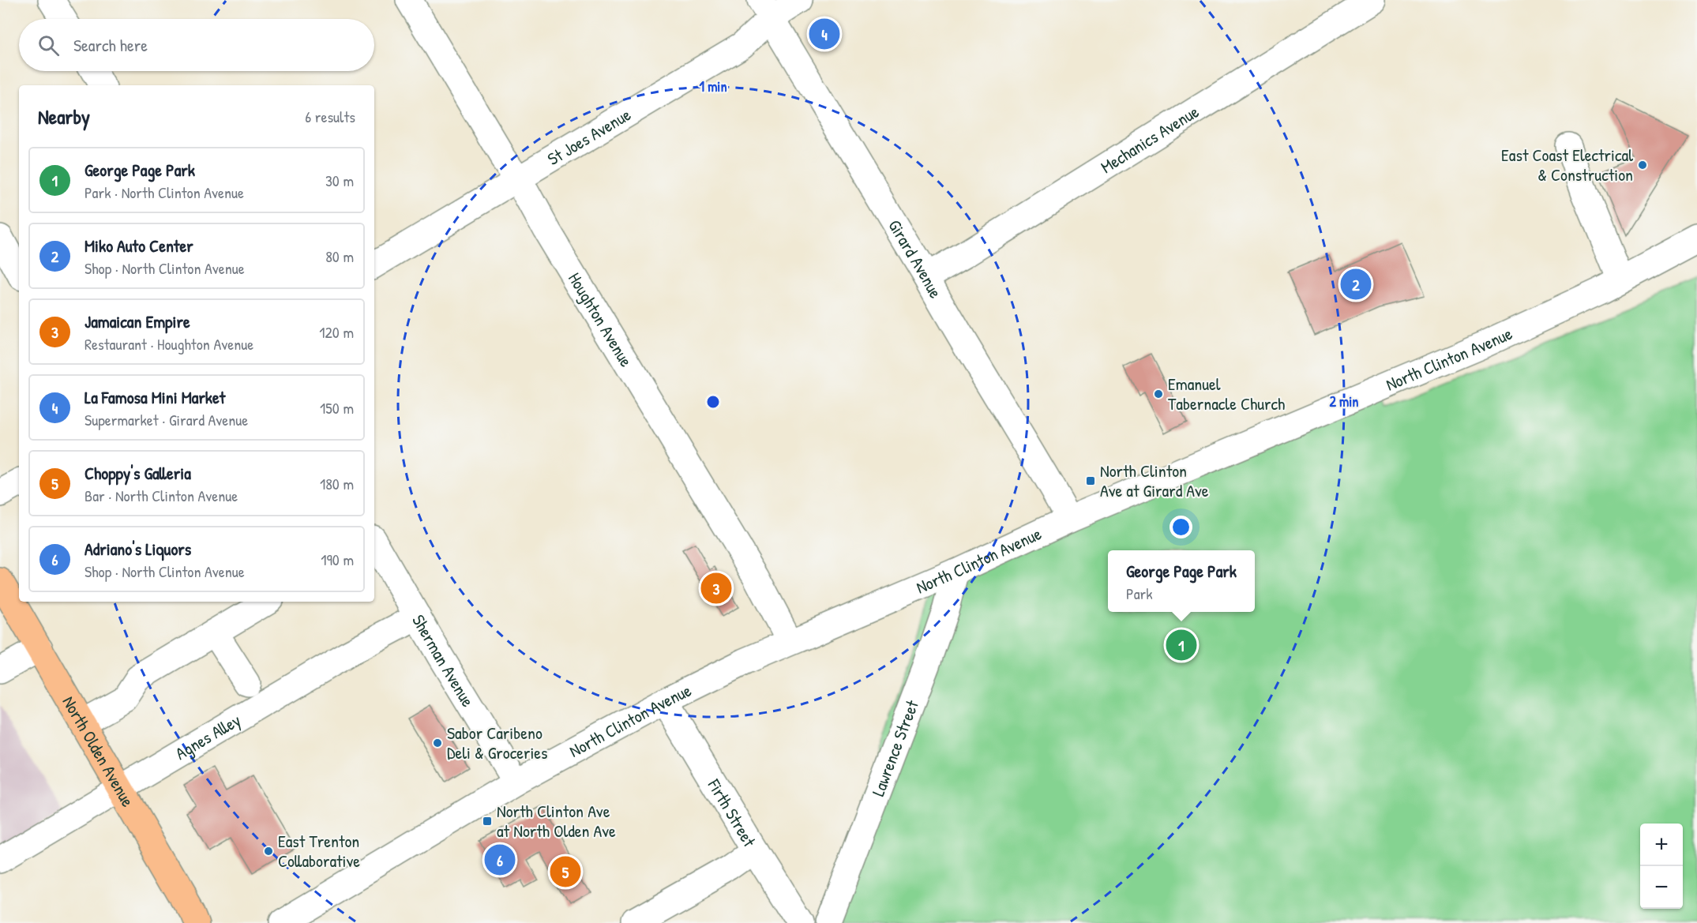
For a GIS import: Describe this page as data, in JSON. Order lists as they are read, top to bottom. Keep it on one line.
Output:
{"streets":{"main road":["North Olden Avenue"],"street":["St Joes Avenue","Mechanics Avenue","Girard Avenue","Houghton Avenue","North Clinton Avenue","Sherman Avenue","Agnes Alley","Lawrence Street","Firth Street"]},"crossings":[["St Joes Avenue","Girard Avenue"],["St Joes Avenue","Houghton Avenue"],["Mechanics Avenue","Girard Avenue"],["Girard Avenue","North Clinton Avenue"],["Houghton Avenue","North Clinton Avenue"],["North Clinton Avenue","Sherman Avenue"],["North Clinton Avenue","Lawrence Street"],["North Clinton Avenue","Firth Street"],["Sherman Avenue","Agnes Alley"],["Agnes Alley","North Olden Avenue"]],"places":{"other":["East Coast Electrical & Construction","Emanuel Tabernacle Church","Sabor Caribeno Deli & Groceries","East Trenton Collaborative"],"transit":["North Clinton Ave at Girard Ave","North Clinton Ave at North Olden Ave"]},"page":{"pins":["4","2","3","1","6","5"],"search":"Search here","heading":["Nearby","6 results"],"list":[{"mark":"1","name":"George Page Park","note":"Park · North Clinton Avenue","value":"30 m"},{"mark":"2","name":"Miko Auto Center","note":"Shop · North Clinton Avenue","value":"80 m"},{"mark":"3","name":"Jamaican Empire","note":"Restaurant · Houghton Avenue","value":"120 m"},{"mark":"4","name":"La Famosa Mini Market","note":"Supermarket · Girard Avenue","value":"150 m"},{"mark":"5","name":"Choppy's Galleria","note":"Bar · North Clinton Avenue","value":"180 m"},{"mark":"6","name":"Adriano's Liquors","note":"Shop · North Clinton Avenue","value":"190 m"}],"popup":["George Page Park","Park"],"map_buttons":["+","−"]},"rings":["1 min","2 min"]}
